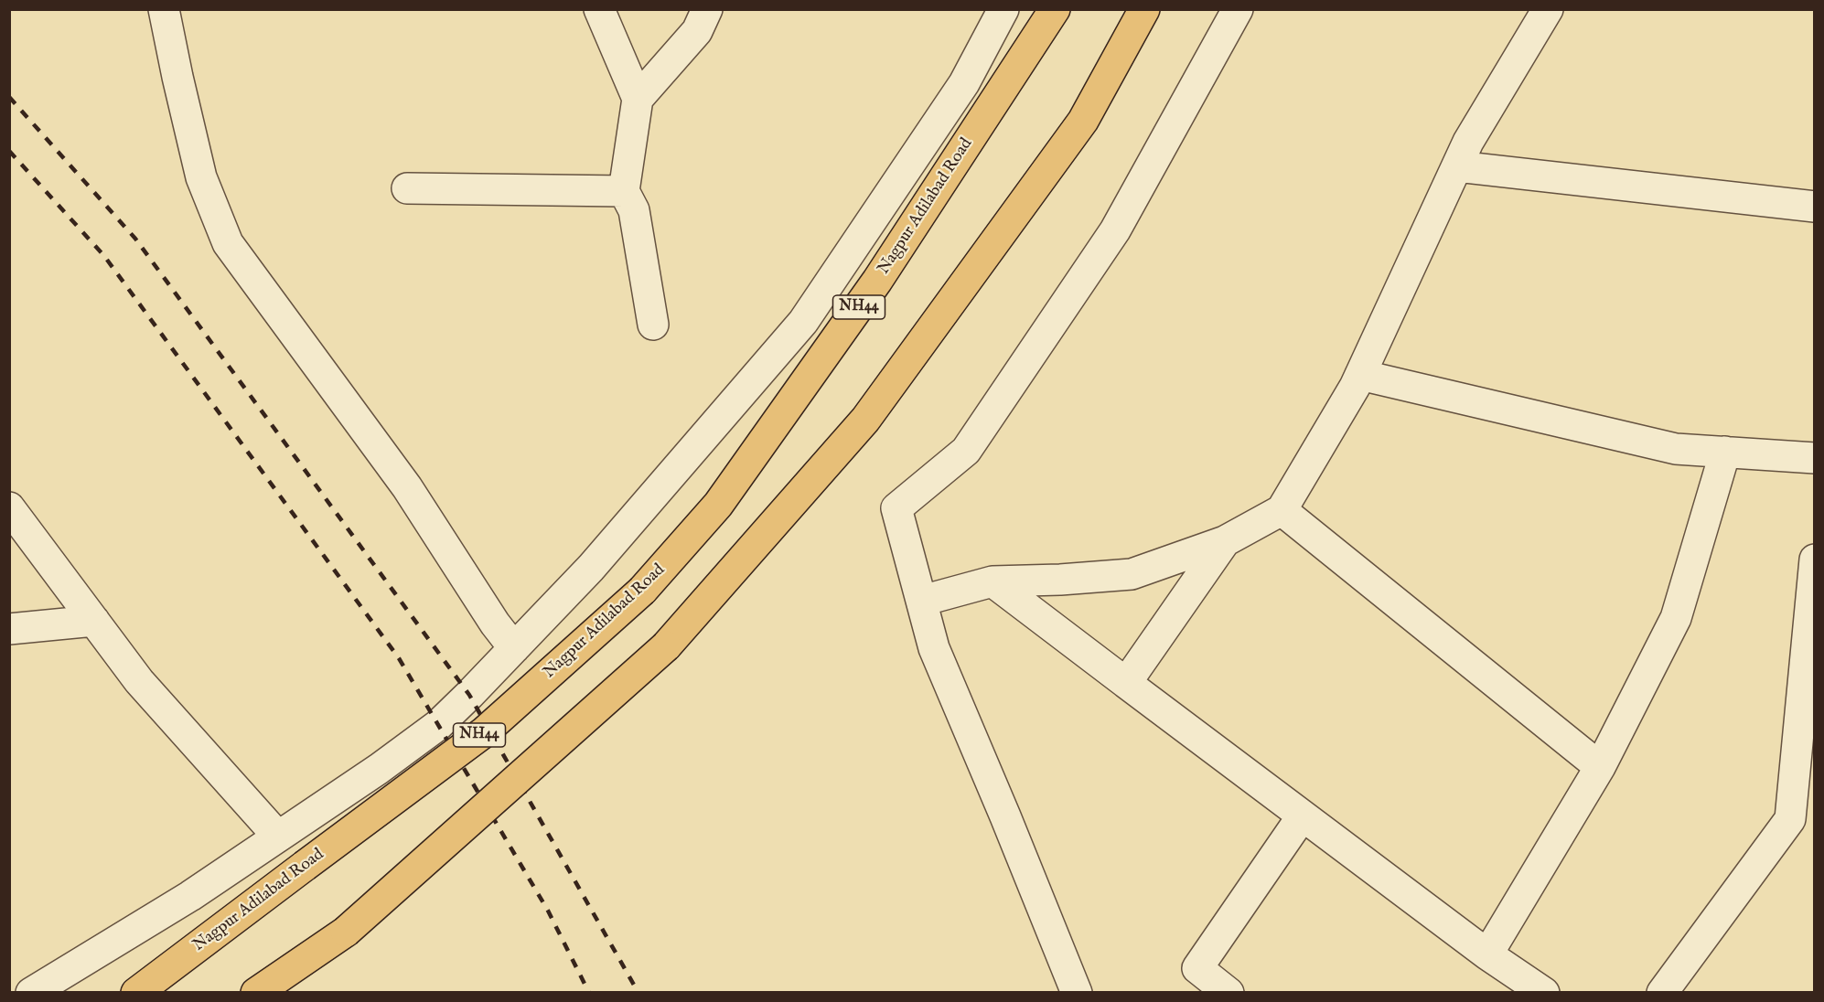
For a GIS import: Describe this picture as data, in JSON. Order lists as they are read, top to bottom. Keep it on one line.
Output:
{"streets":{"highway":["Nagpur Adilabad Road","NH44"]}}
